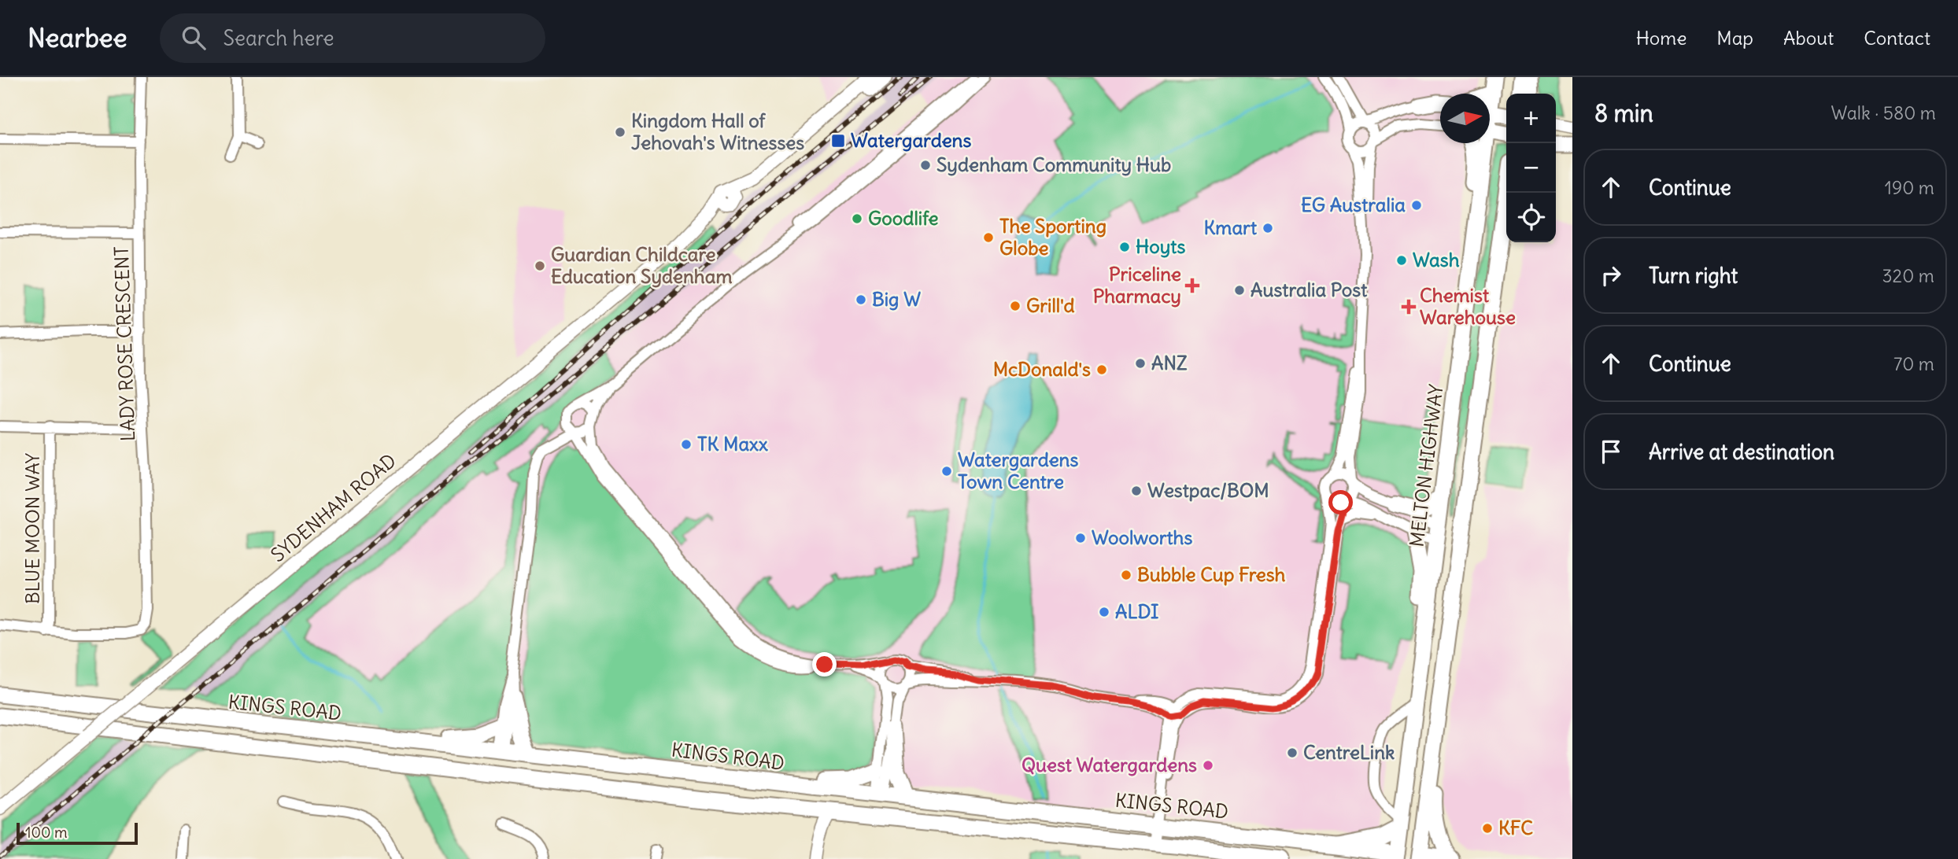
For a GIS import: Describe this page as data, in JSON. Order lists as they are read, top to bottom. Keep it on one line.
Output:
{"streets":{"main road":["MELTON HIGHWAY","KINGS ROAD"],"street":["LADY ROSE CRESCENT","SYDENHAM ROAD","BLUE MOON WAY"]},"crossings":[["LADY ROSE CRESCENT","BLUE MOON WAY"],["MELTON HIGHWAY","KINGS ROAD"]],"places":{"other":["Kingdom Hall of Jehovah's Witnesses","Sydenham Community Hub","EG Australia","Goodlife","Kmart","The Sporting Globe","Hoyts","Wash","Guardian Childcare Education Sydenham","Australia Post","Big W","Grill'd","ANZ","McDonald's","TK Maxx","Watergardens Town Centre","Westpac/BOM","Woolworths","Bubble Cup Fresh","ALDI","CentreLink","Quest Watergardens","KFC"],"transit":["Watergardens"],"health":["Priceline Pharmacy","Chemist Warehouse"]},"scale_bar":"100 m","north":"right","page":{"header":"Nearbee","search":"Search here","nav":["Home","Map","About","Contact"],"heading":["8 min","Walk · 580 m"],"map_buttons":["+","−"],"list":[["Continue","190 m"],["Turn right","320 m"],["Continue","70 m"],"Arrive at destination"],"scale":"100 m"}}
